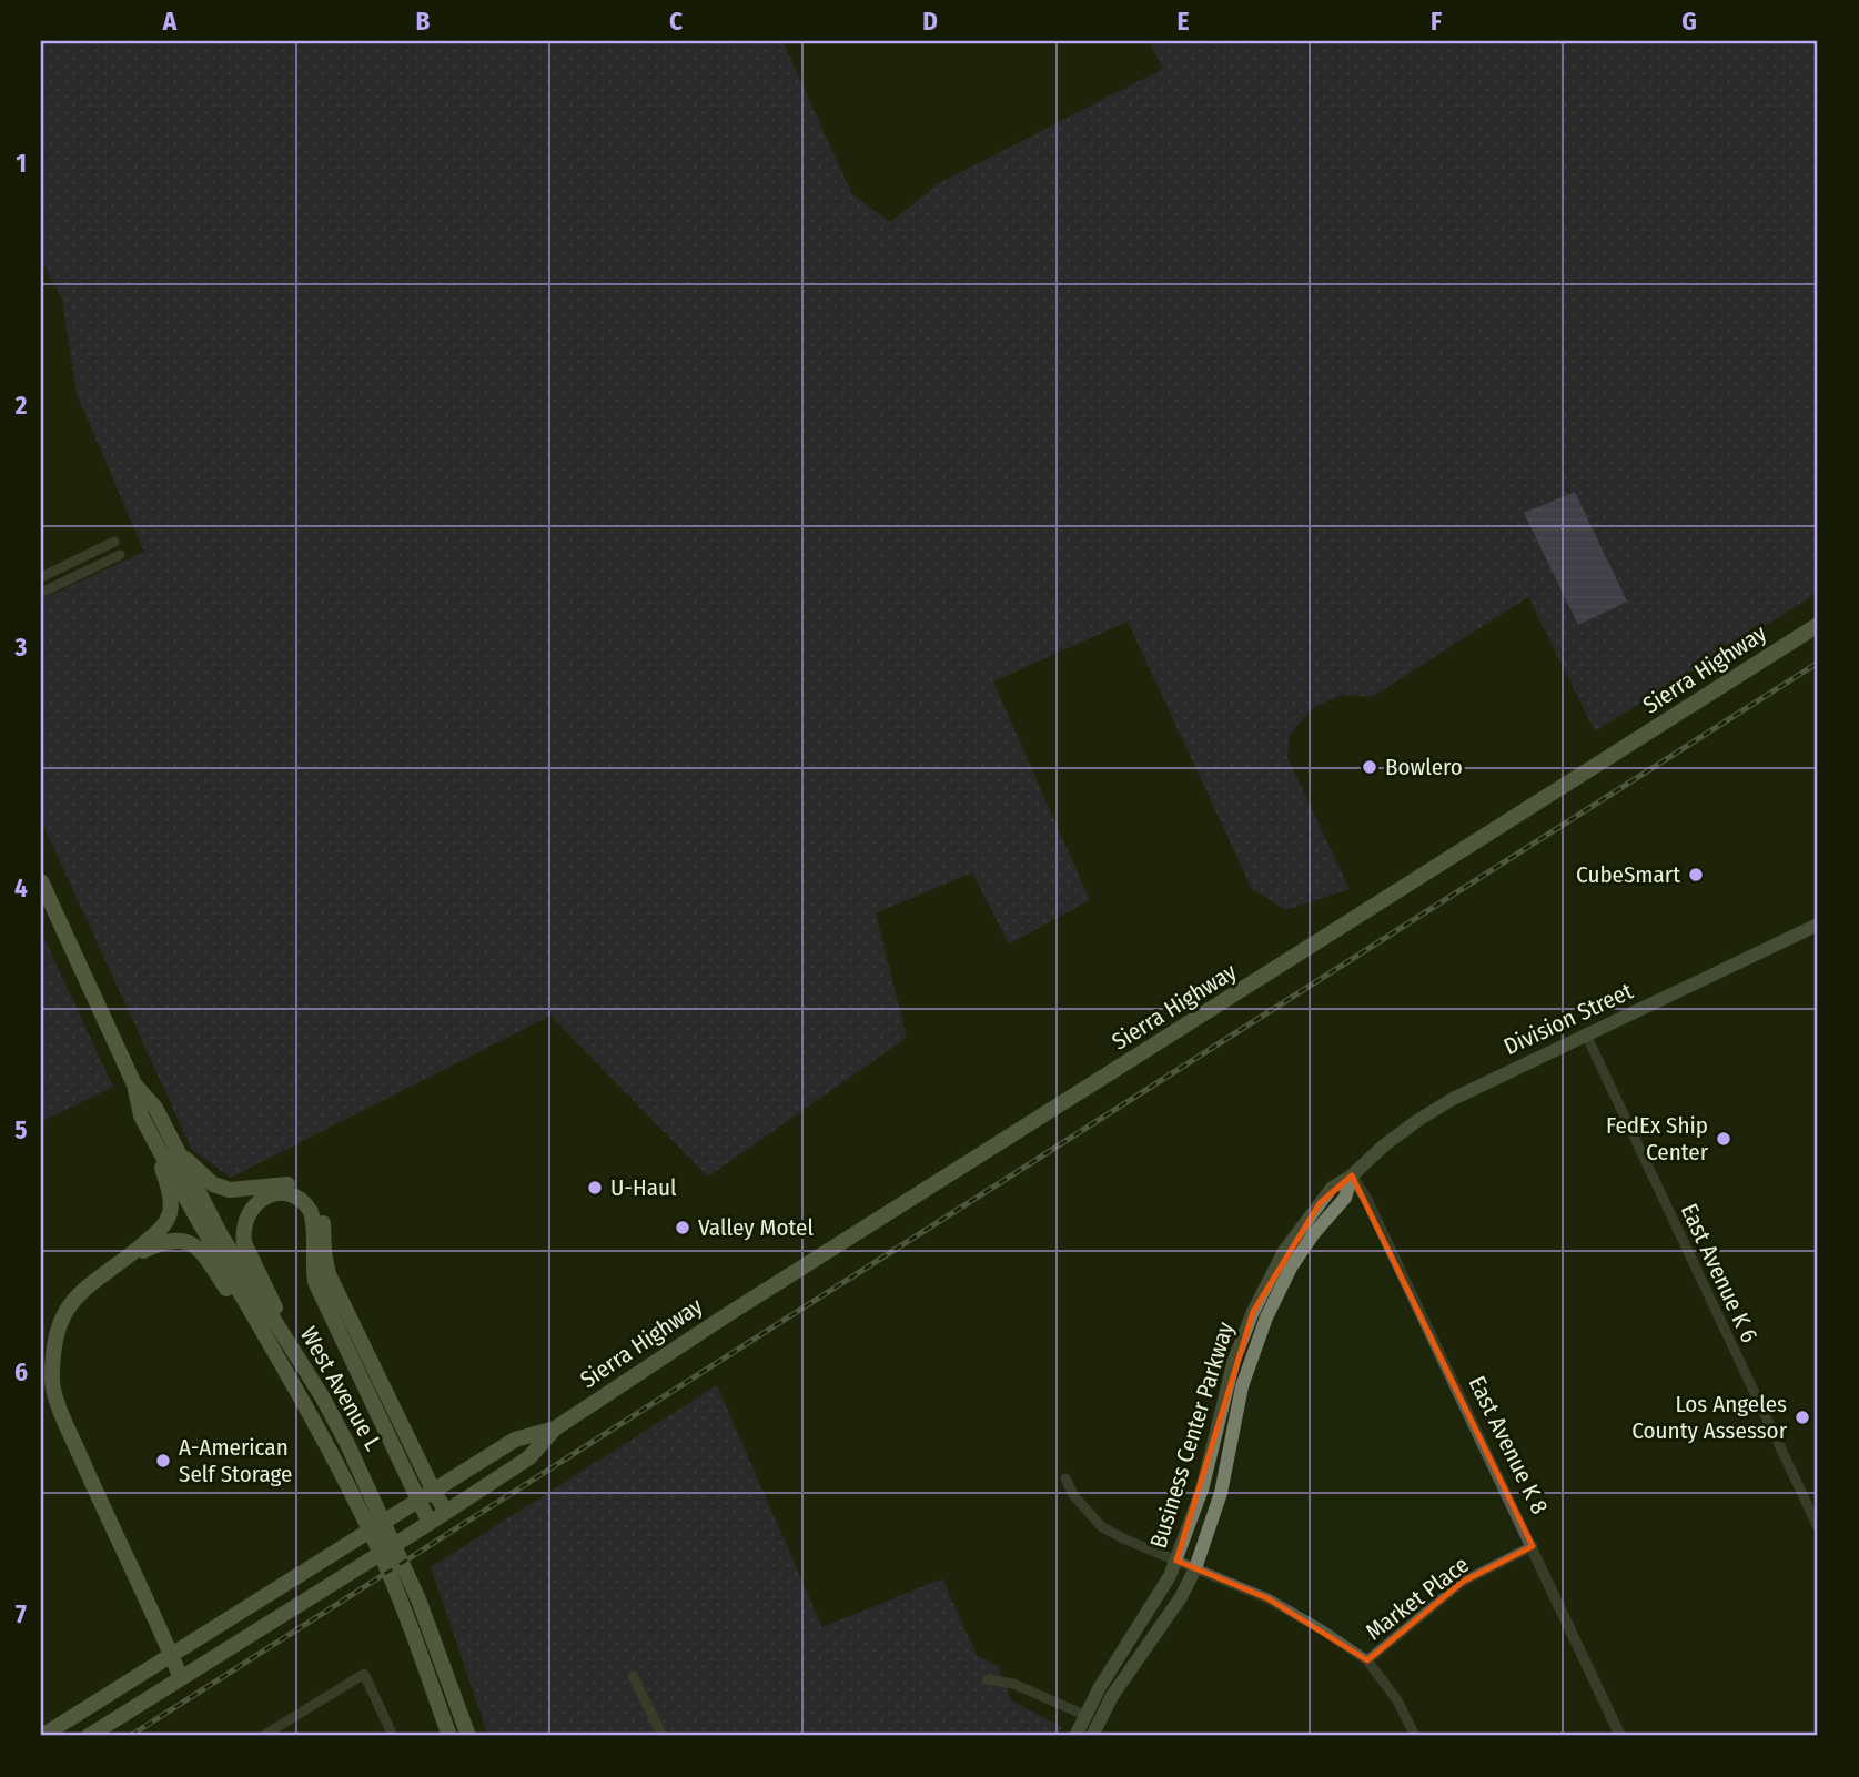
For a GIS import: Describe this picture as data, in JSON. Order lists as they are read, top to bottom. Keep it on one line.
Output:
{"streets":{"main road":["Sierra Highway","Division Street","West Avenue L","Business Center Parkway"],"street":["East Avenue K 6","East Avenue K 8","Market Place"]},"crossings":[["Division Street","East Avenue K 6"],["Division Street","Business Center Parkway"],["Division Street","East Avenue K 8"],["Business Center Parkway","East Avenue K 8"],["East Avenue K 8","Market Place"]],"places":["Bowlero","CubeSmart","FedEx Ship Center","U-Haul","Valley Motel","Los Angeles County Assessor","A-American Self Storage"],"grid":{"columns":["A","B","C","D","E","F","G"],"rows":["1","2","3","4","5","6","7"]}}
